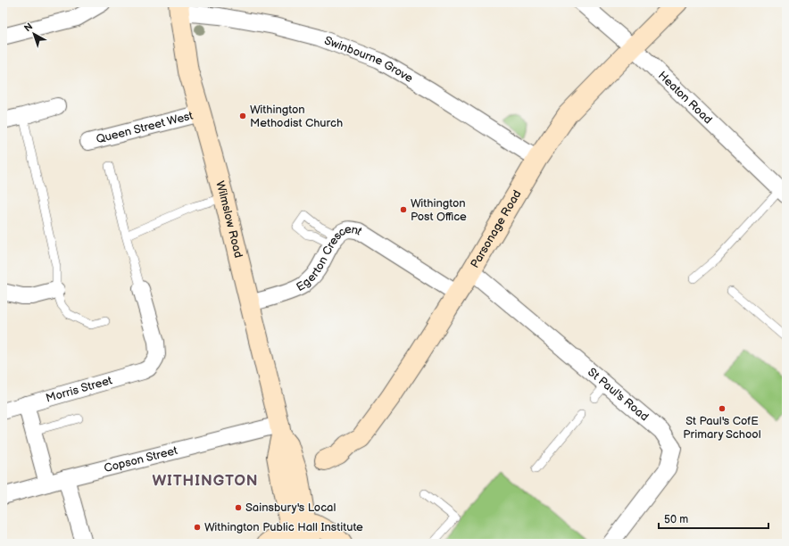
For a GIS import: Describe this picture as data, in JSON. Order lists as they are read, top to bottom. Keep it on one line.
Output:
{"streets":{"street":["Swinbourne Grove","Heaton Road","Queen Street West","Wilmslow Road","Parsonage Road","Egerton Crescent","Morris Street","St Paul's Road","Copson Street"]},"crossings":[["Swinbourne Grove","Wilmslow Road"],["Swinbourne Grove","Parsonage Road"],["Heaton Road","Parsonage Road"],["Queen Street West","Wilmslow Road"],["Wilmslow Road","Egerton Crescent"],["Wilmslow Road","Copson Street"],["Parsonage Road","Egerton Crescent"],["Parsonage Road","St Paul's Road"]],"districts":["WITHINGTON"],"places":["Withington Methodist Church","Withington Post Office","St Paul's CofE Primary School","Sainsbury's Local","Withington Public Hall Institute"],"scale_bar":"50 m","north":"top left"}
